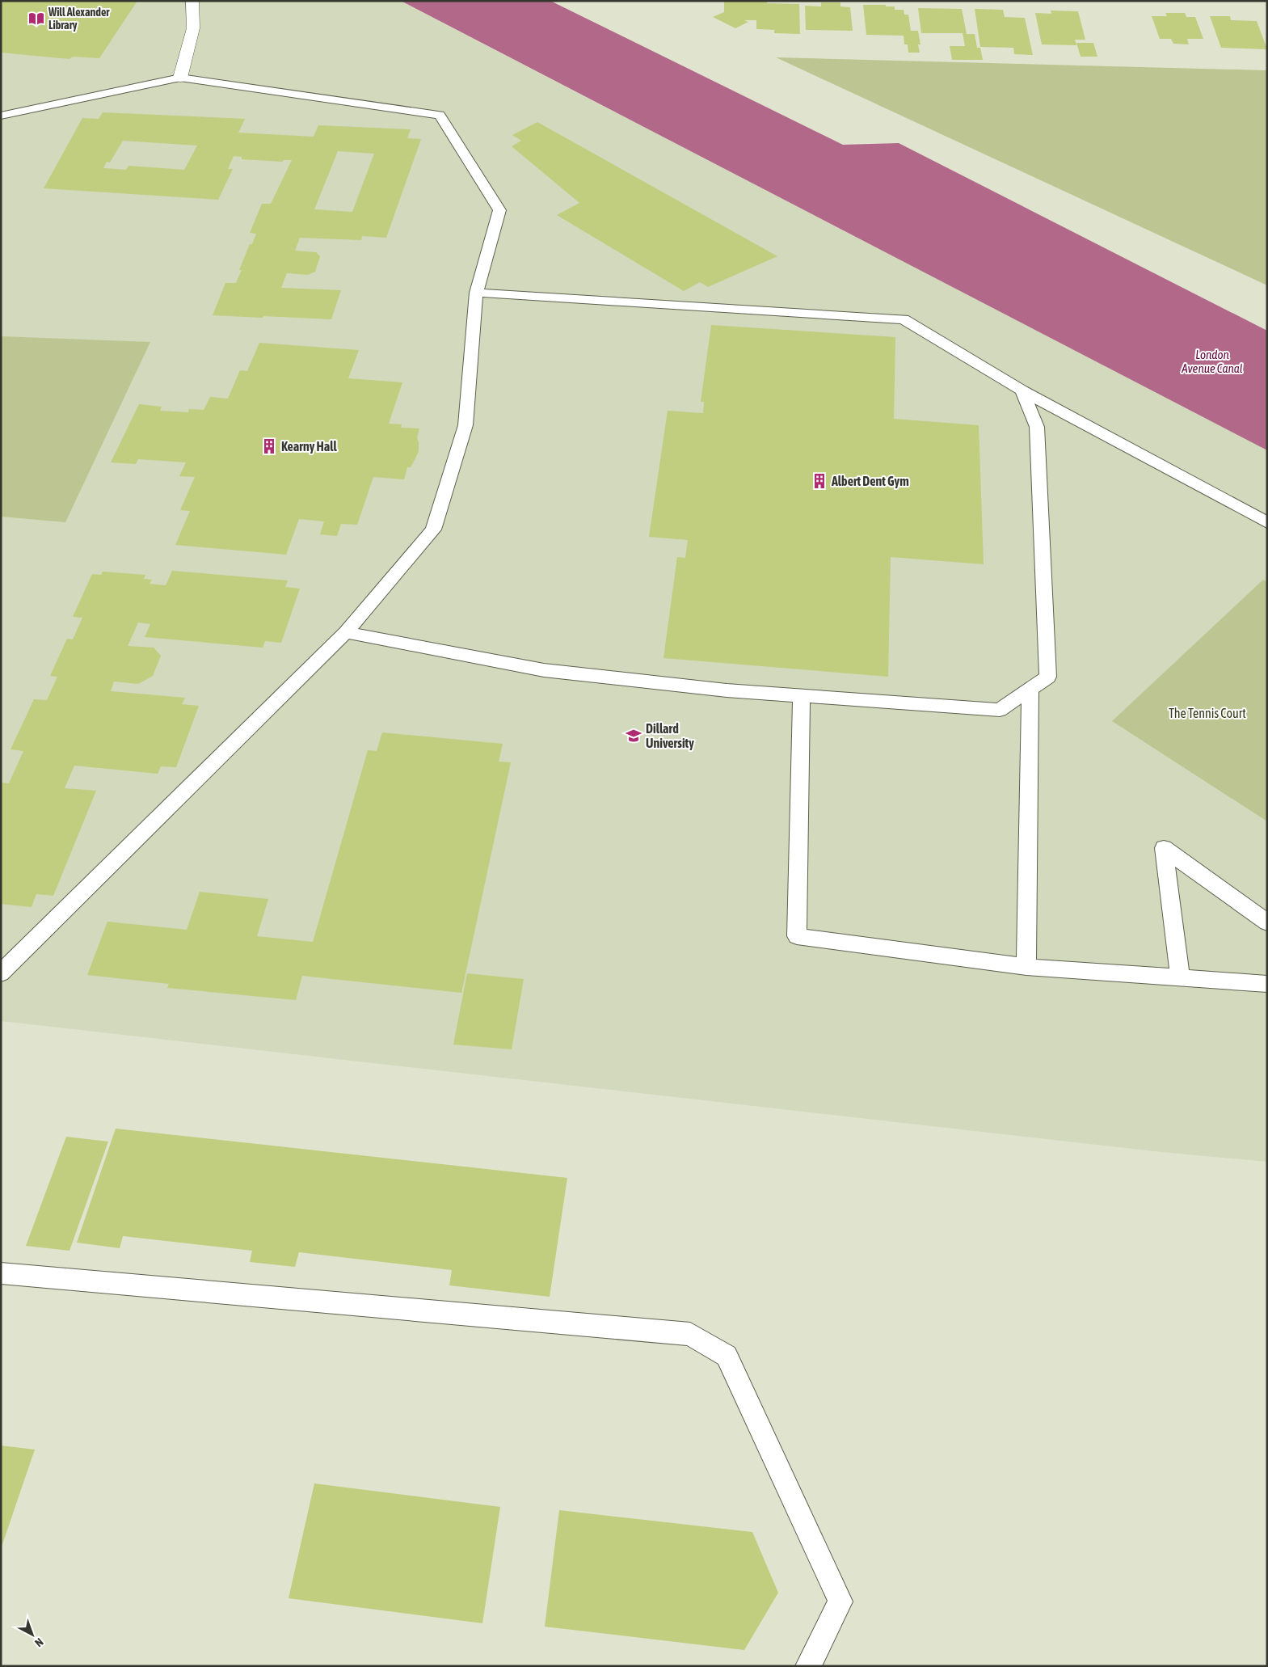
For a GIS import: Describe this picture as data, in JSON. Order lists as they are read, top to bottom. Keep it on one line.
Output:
{"water":["London Avenue Canal"],"parks":["The Tennis Court"],"places":{"library":["Will Alexander Library"],"building":["Kearny Hall","Albert Dent Gym"],"school or university":["Dillard University"]},"north":"bottom right"}
